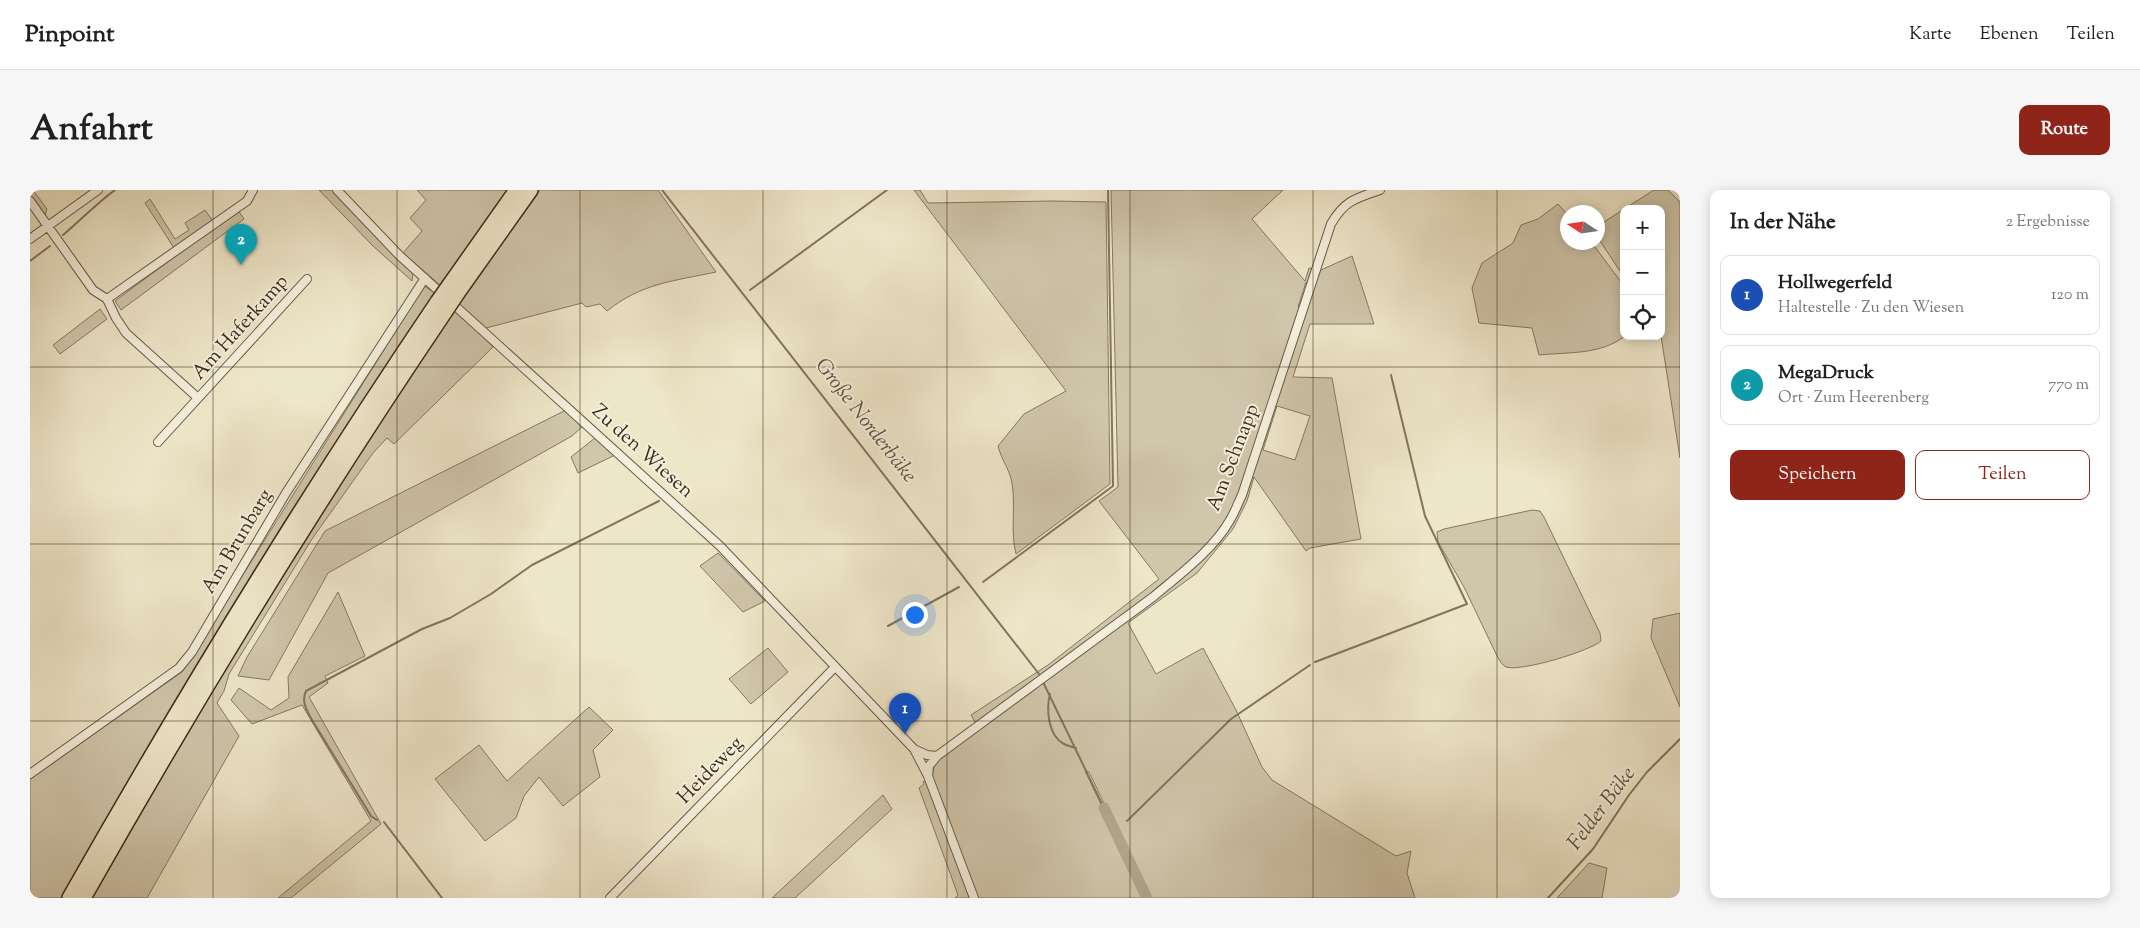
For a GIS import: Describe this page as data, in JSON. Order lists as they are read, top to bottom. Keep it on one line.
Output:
{"streets":{"street":["Am Haferkamp","Zu den Wiesen","Am Schnapp","Am Brunbarg","Heideweg"]},"crossings":[["Zu den Wiesen","Am Brunbarg"],["Zu den Wiesen","Heideweg"]],"water":["Große Norderbäke","Felder Bäke"],"north":"left","page":{"header":"Pinpoint","nav":["Karte","Ebenen","Teilen"],"title":"Anfahrt","buttons":["Route",["Speichern","Teilen"]],"heading":["In der Nähe","2 Ergebnisse"],"map_buttons":["+","−"],"pins":["2","1"],"list":[{"mark":"1","name":"Hollwegerfeld","note":"Haltestelle · Zu den Wiesen","value":"120 m"},{"mark":"2","name":"MegaDruck","note":"Ort · Zum Heerenberg","value":"770 m"}]}}
